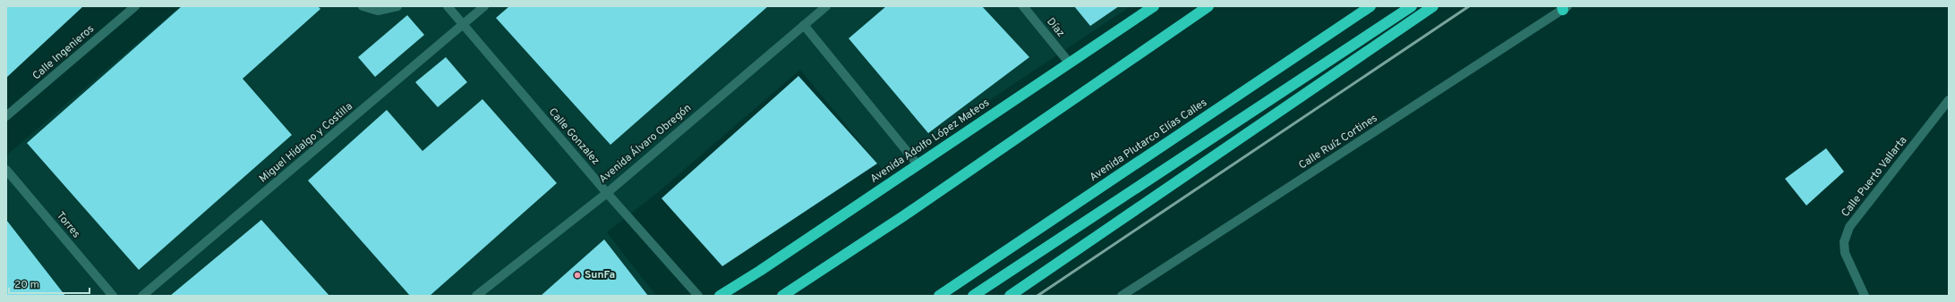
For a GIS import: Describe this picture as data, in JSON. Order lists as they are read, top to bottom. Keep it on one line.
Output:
{"streets":{"highway":["Avenida Plutarco Elías Calles","Avenida Adolfo López Mateos"],"street":["Díaz","Calle Ingenieros","Calle Gonzalez","Calle Ruíz Cortines","Miguel Hidalgo y Costilla","Avenida Álvaro Obregón","Calle Puerto Vallarta","Torres"]},"crossings":[["Díaz","Avenida Adolfo López Mateos"],["Calle Gonzalez","Miguel Hidalgo y Costilla"],["Calle Gonzalez","Avenida Álvaro Obregón"]],"places":["SunFa"],"scale_bar":"20 m"}
